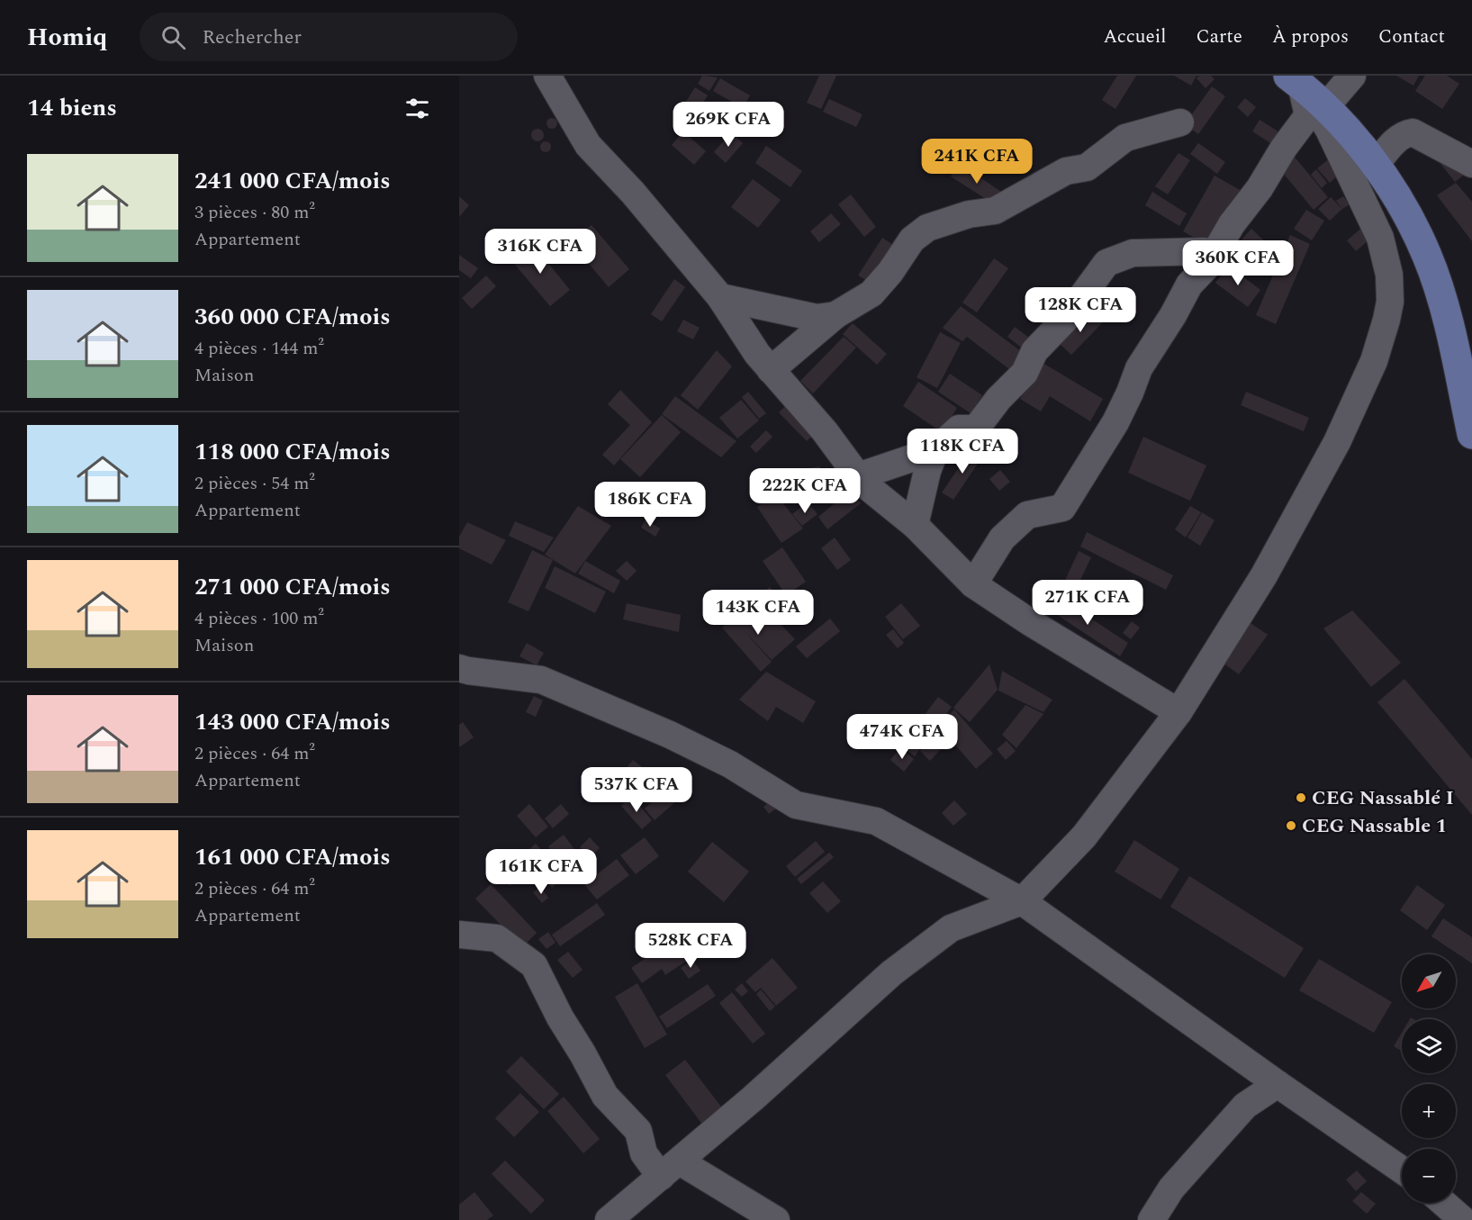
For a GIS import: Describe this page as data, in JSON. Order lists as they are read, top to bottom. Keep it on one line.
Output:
{"places":["CEG Nassablé I","CEG Nassable 1"],"north":"bottom left","page":{"header":"Homiq","search":"Rechercher","nav":["Accueil","Carte","À propos","Contact"],"heading":"14 biens","price":["269K CFA","241K CFA","316K CFA","360K CFA","128K CFA","118K CFA","222K CFA","186K CFA","271K CFA","143K CFA","474K CFA","537K CFA","161K CFA","528K CFA"],"list":[{"name":"241 000 CFA/mois","note":"3 pièces · 80 m² · Appartement"},{"name":"360 000 CFA/mois","note":"4 pièces · 144 m² · Maison"},{"name":"118 000 CFA/mois","note":"2 pièces · 54 m² · Appartement"},{"name":"271 000 CFA/mois","note":"4 pièces · 100 m² · Maison"},{"name":"143 000 CFA/mois","note":"2 pièces · 64 m² · Appartement"},{"name":"161 000 CFA/mois","note":"2 pièces · 64 m² · Appartement"}],"map_buttons":["+","−"]}}
